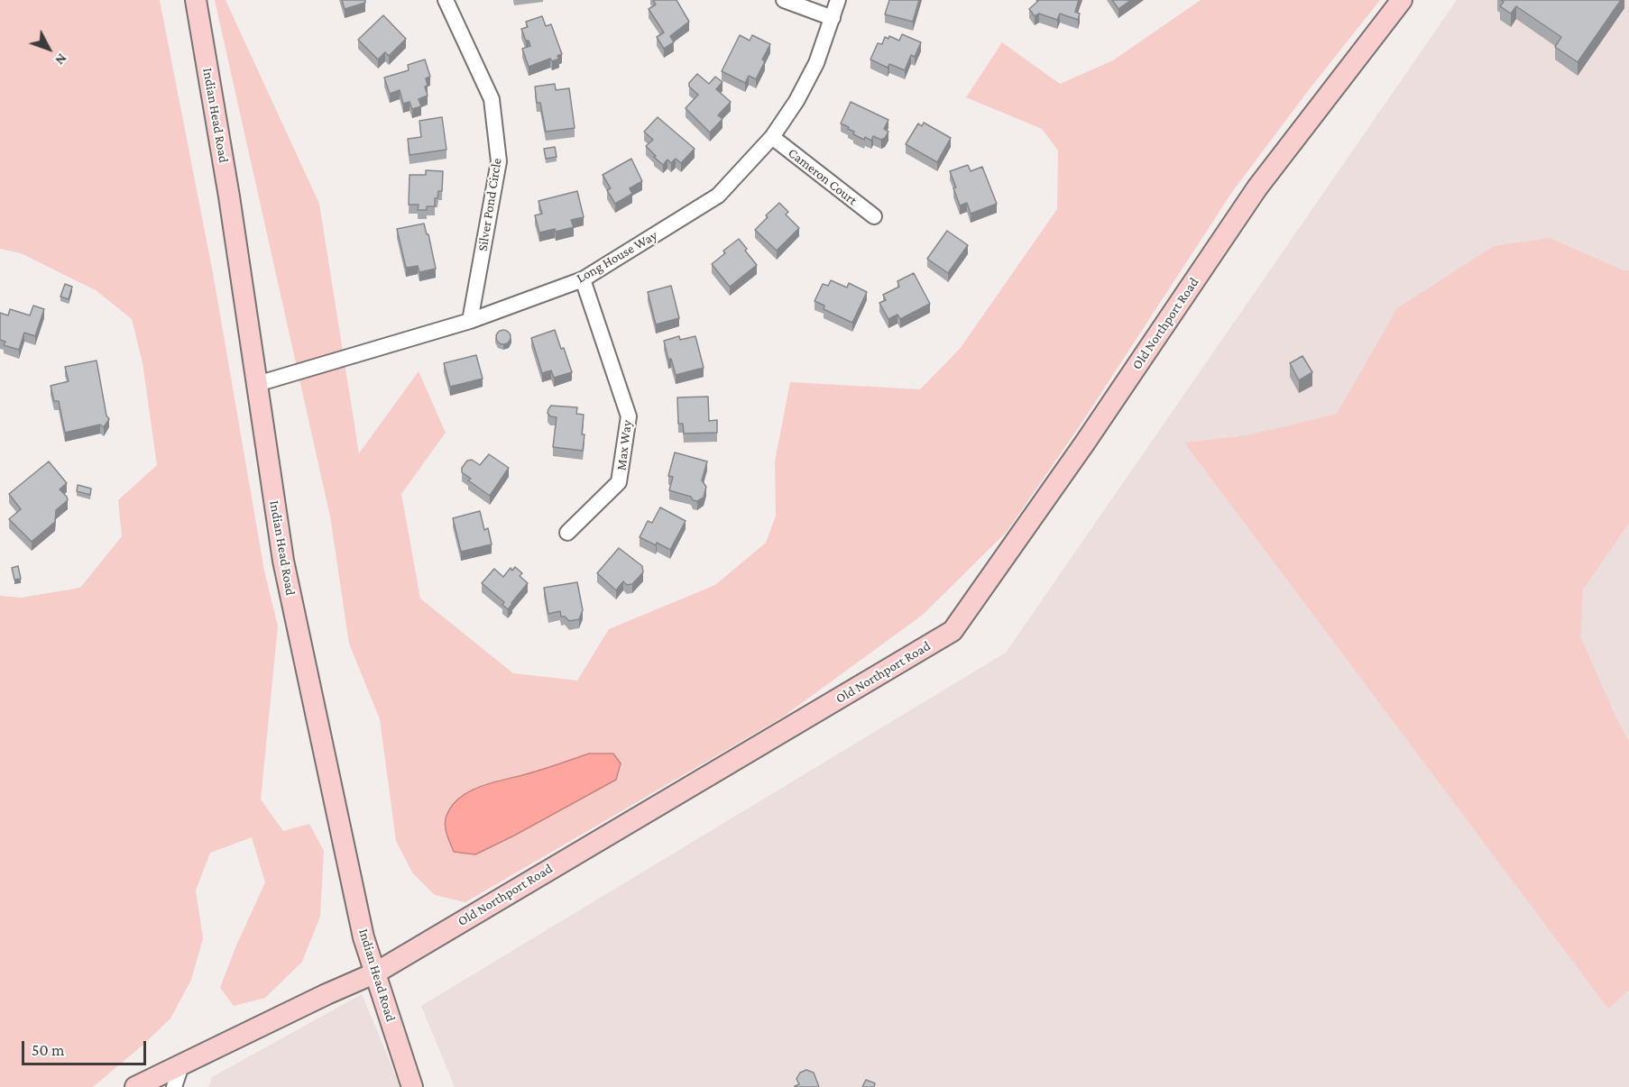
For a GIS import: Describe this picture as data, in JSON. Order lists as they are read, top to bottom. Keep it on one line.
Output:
{"streets":{"main road":["Indian Head Road","Old Northport Road"],"street":["Cameron Court","Silver Pond Circle","Long House Way","Max Way"]},"crossings":[["Indian Head Road","Long House Way"],["Indian Head Road","Old Northport Road"],["Cameron Court","Long House Way"],["Silver Pond Circle","Long House Way"],["Long House Way","Max Way"]],"scale_bar":"50 m","north":"bottom right"}
